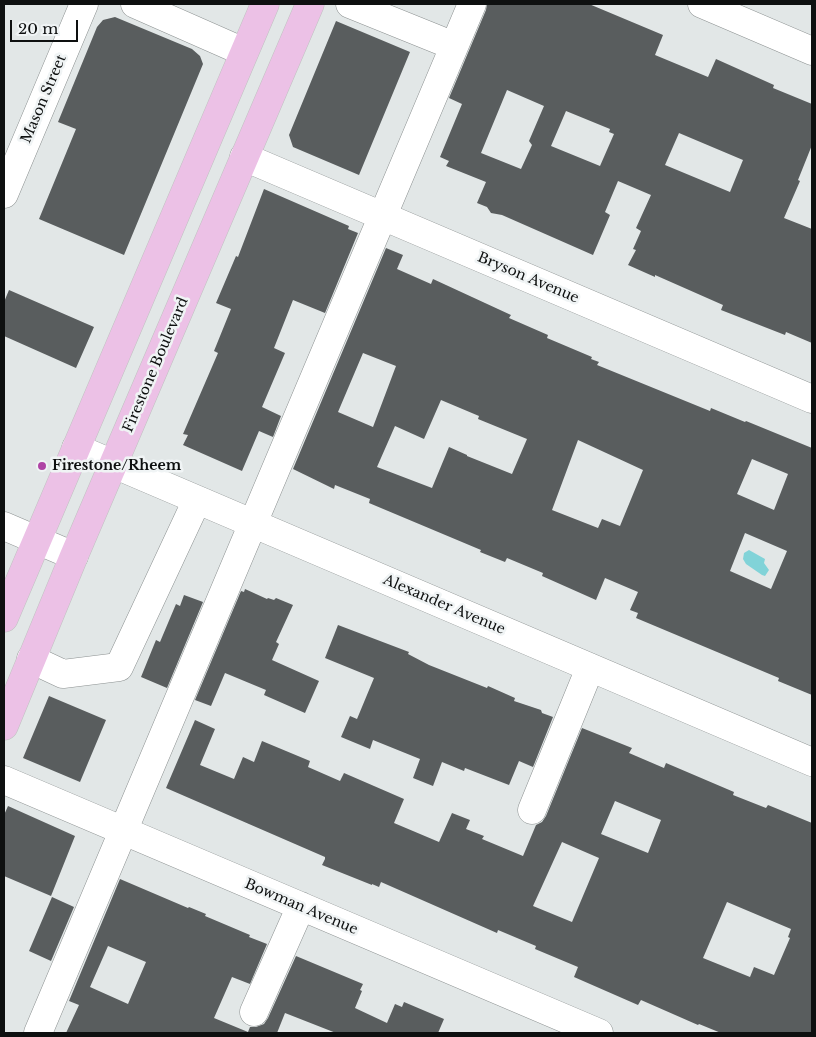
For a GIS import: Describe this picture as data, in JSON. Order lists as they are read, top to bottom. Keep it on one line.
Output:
{"streets":{"main road":["Firestone Boulevard"],"street":["Mason Street","Bryson Avenue","Alexander Avenue","Bowman Avenue"]},"crossings":[["Bryson Avenue","Firestone Boulevard"],["Firestone Boulevard","Alexander Avenue"]],"places":["Firestone/Rheem"],"scale_bar":"20 m"}
